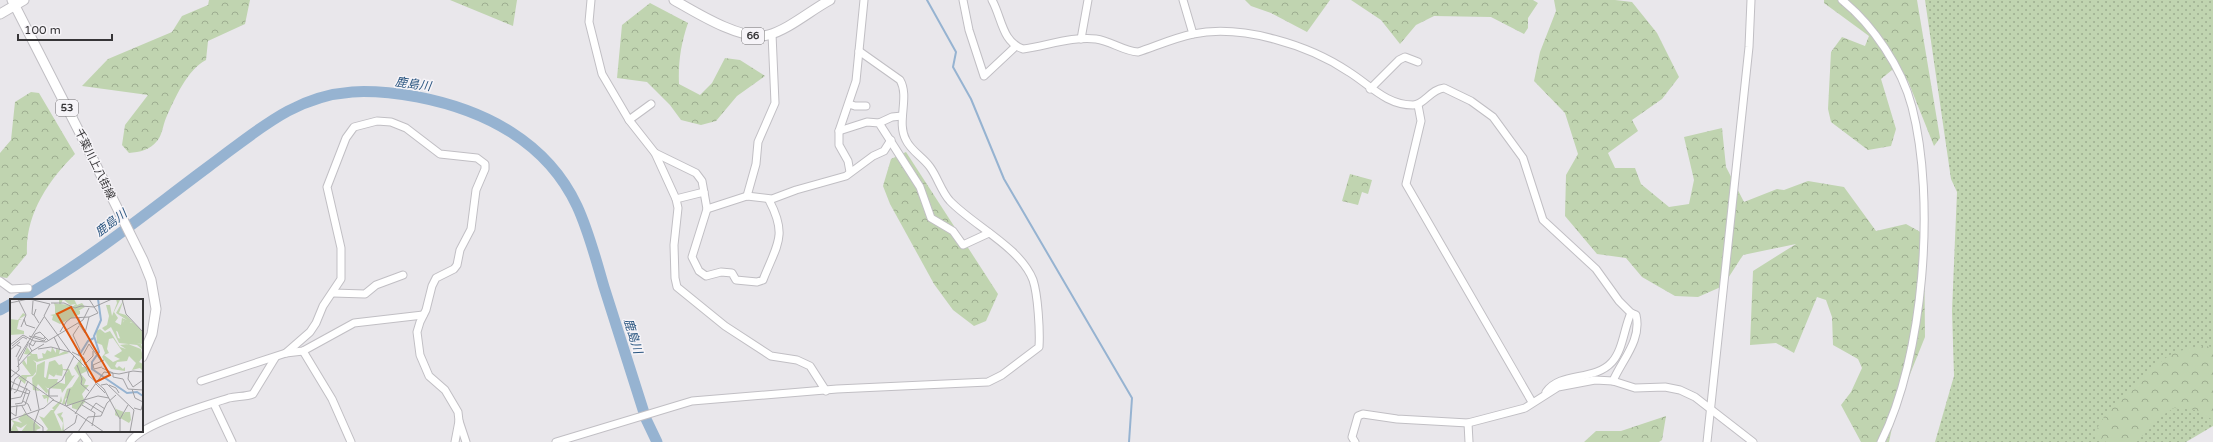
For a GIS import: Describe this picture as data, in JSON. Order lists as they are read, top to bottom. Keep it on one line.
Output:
{"streets":{"main road":["66","53","千葉川上八街線"]},"water":["鹿島川"],"scale_bar":"100 m"}
